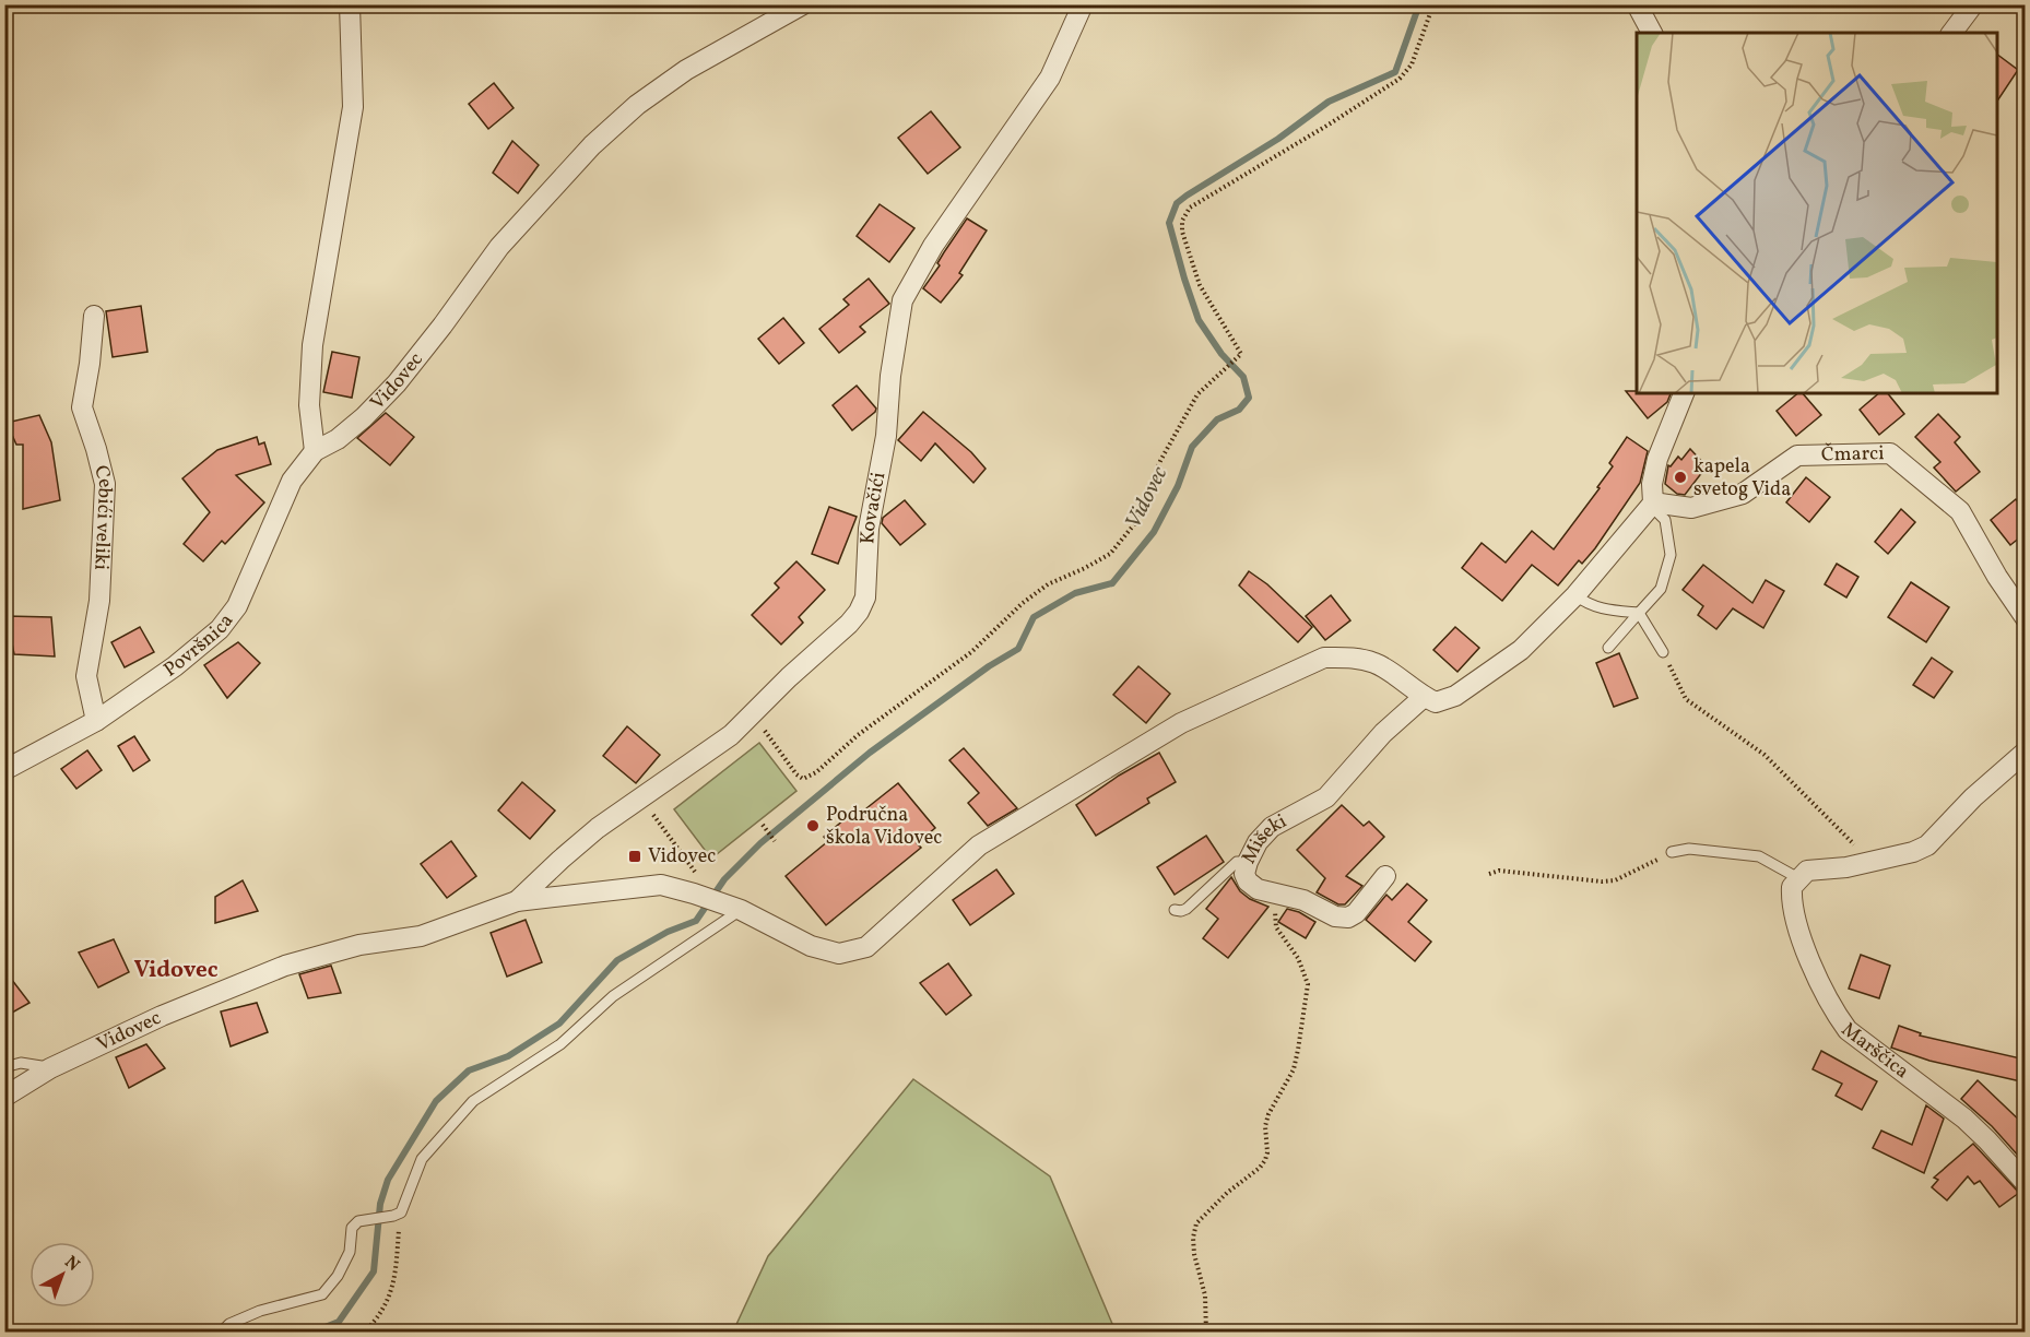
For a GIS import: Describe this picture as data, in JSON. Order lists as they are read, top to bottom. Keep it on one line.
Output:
{"streets":{"street":["Vidovec","Čmarci","Kovačići","Cebići veliki","Površnica","Mišeki","Marščica"]},"crossings":[["Vidovec","Kovačići"],["Vidovec","Površnica"],["Cebići veliki","Površnica"]],"districts":["Vidovec"],"water":["Vidovec"],"places":{"other":["kapela svetog Vida","Područna škola Vidovec"],"transit":["Vidovec"]},"north":"top right"}
